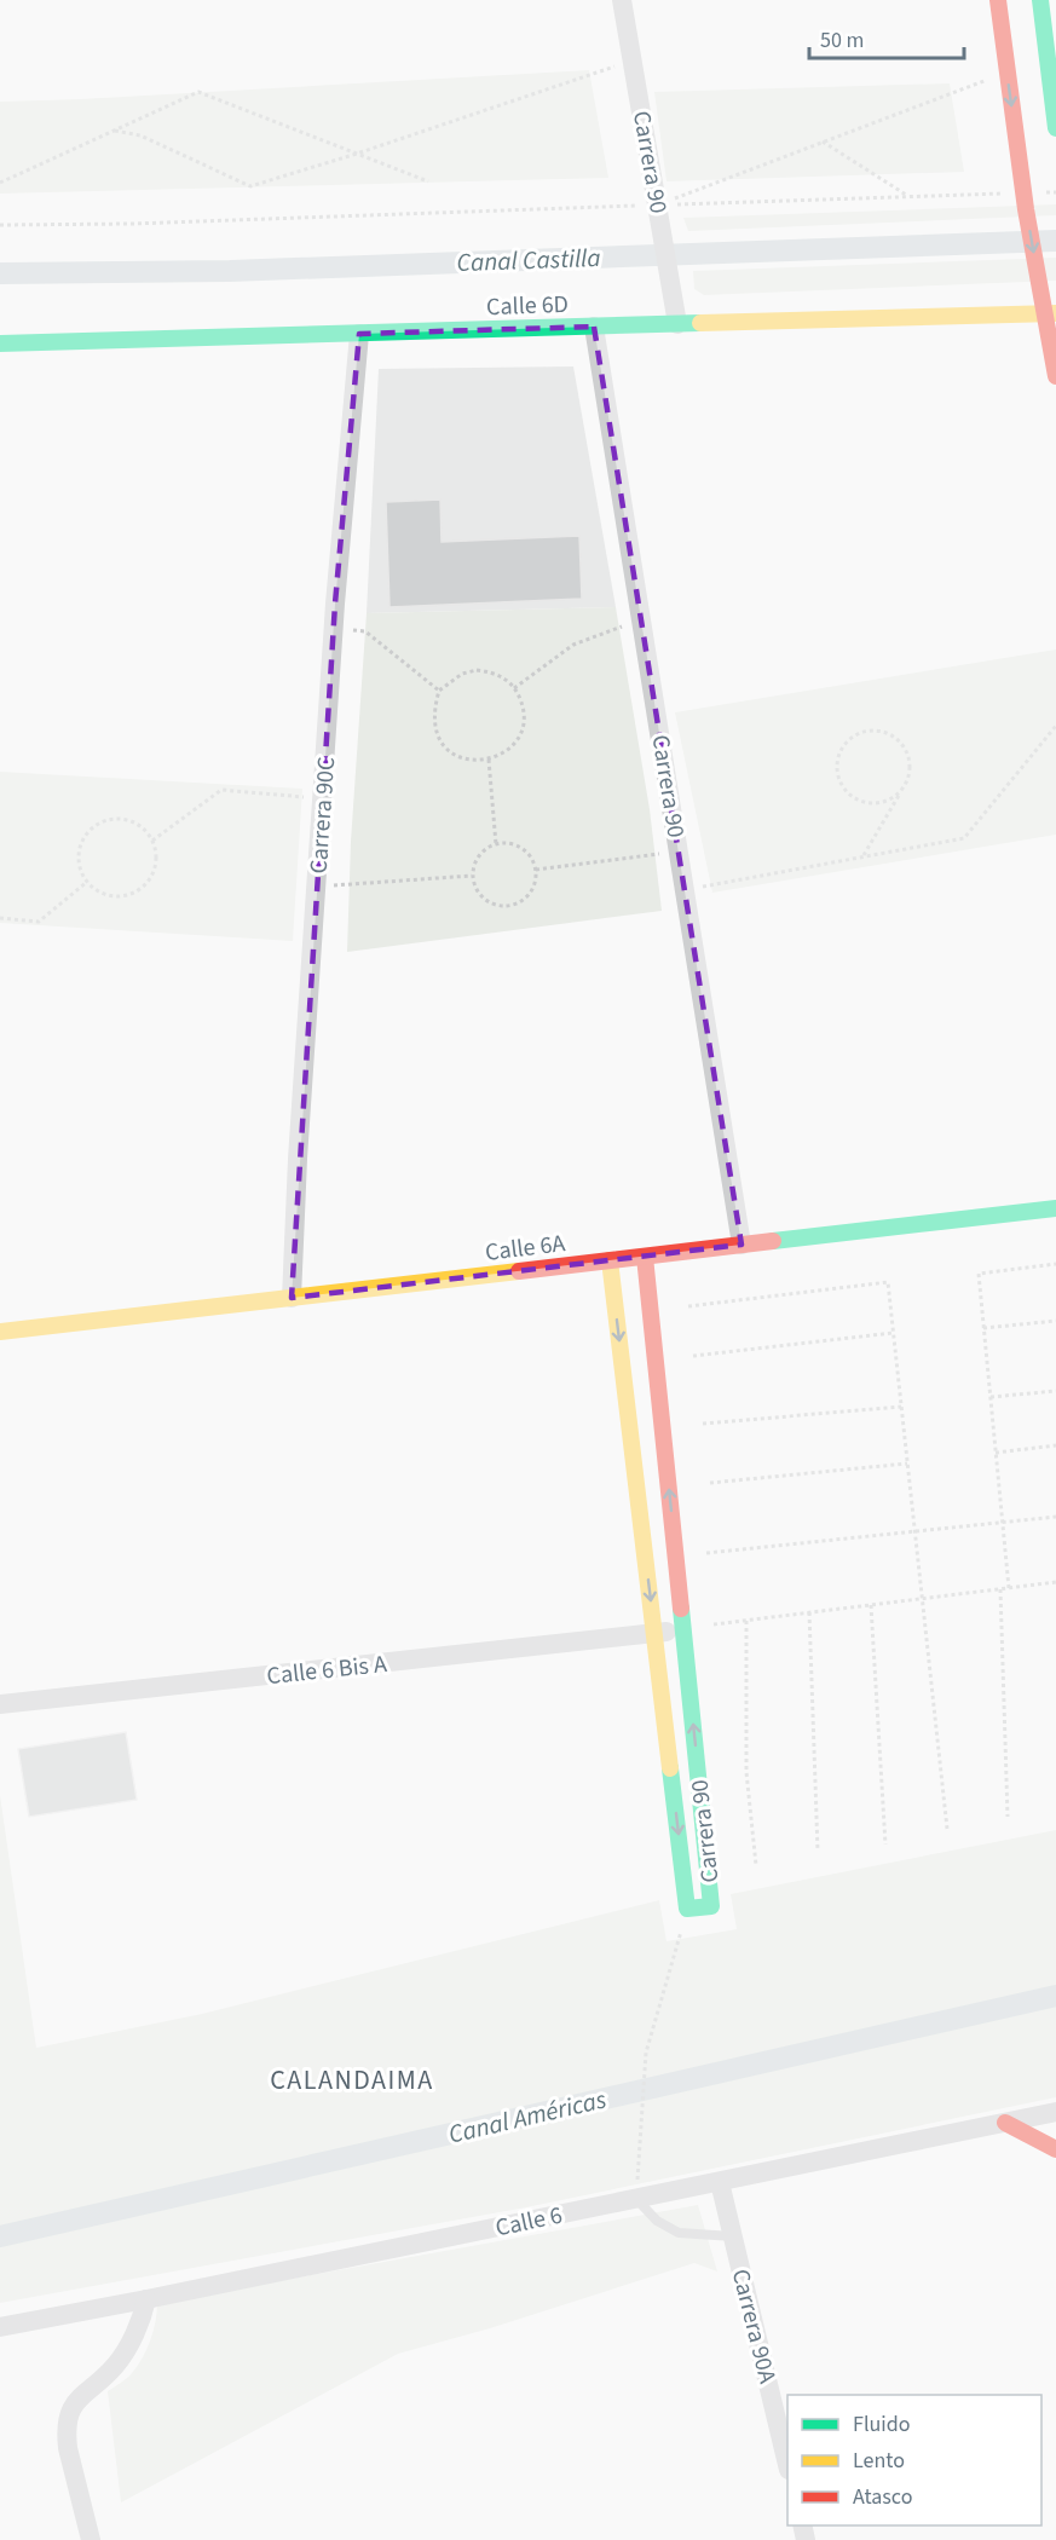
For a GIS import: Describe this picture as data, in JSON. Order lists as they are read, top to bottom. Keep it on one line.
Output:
{"streets":{"street":["Carrera 90","Calle 6D","Carrera 90C","Calle 6A","Calle 6 Bis A","Calle 6","Carrera 90A"]},"crossings":[["Carrera 90","Calle 6D"],["Carrera 90","Calle 6A"],["Carrera 90","Calle 6 Bis A"],["Calle 6D","Carrera 90C"],["Carrera 90C","Calle 6A"],["Calle 6","Carrera 90A"]],"districts":["CALANDAIMA"],"water":["Canal Castilla","Canal Américas"],"legend":["Fluido","Lento","Atasco"],"scale_bar":"50 m"}
